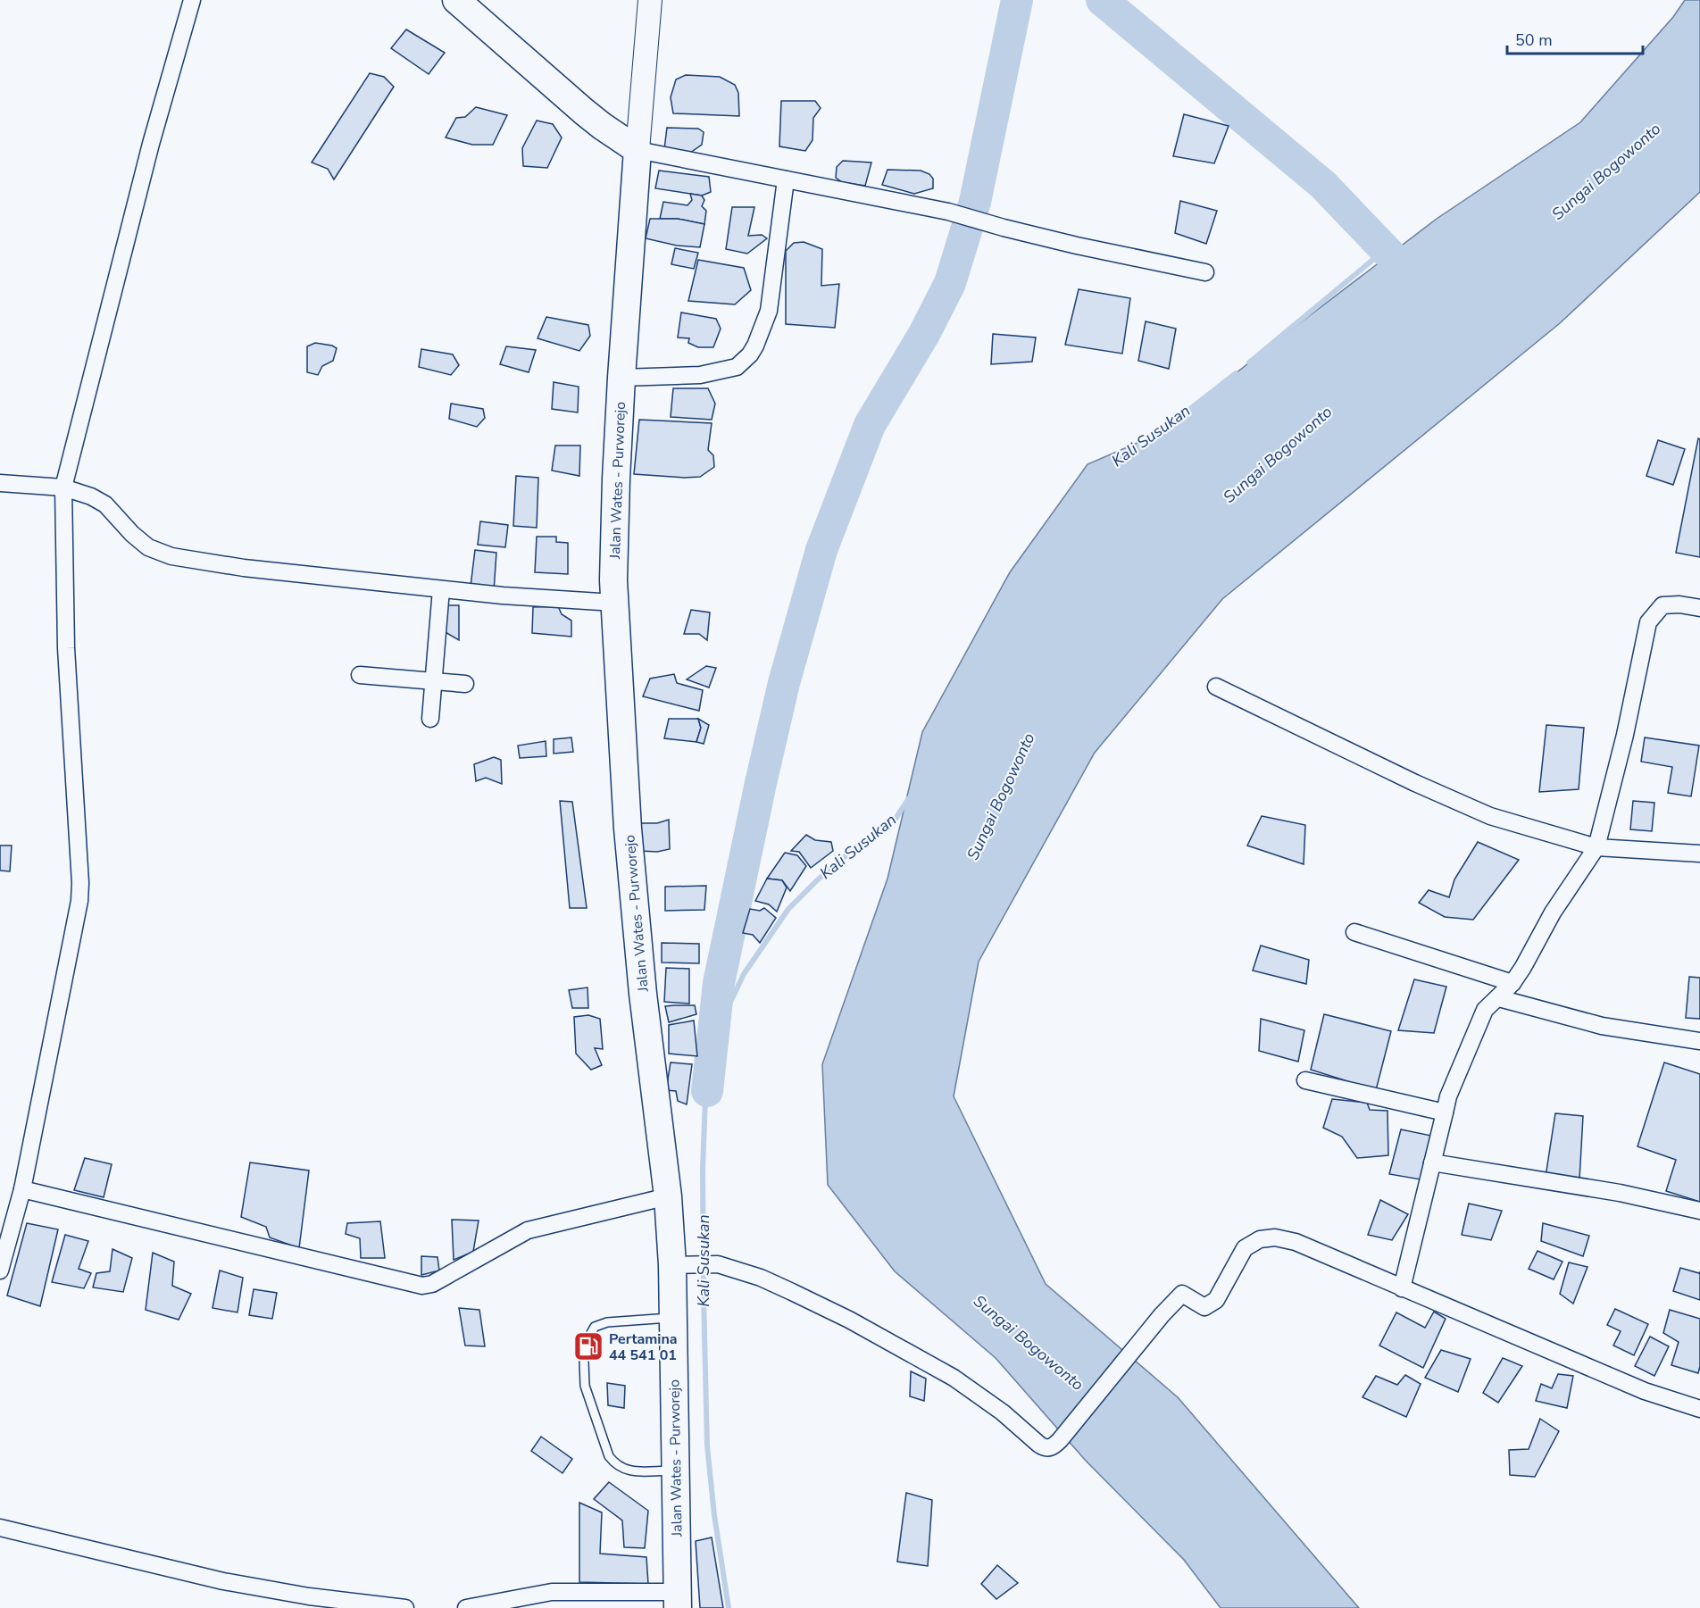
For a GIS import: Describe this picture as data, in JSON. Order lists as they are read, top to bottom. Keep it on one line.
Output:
{"streets":{"highway":["Jalan Wates - Purworejo"]},"water":["Sungai Bogowonto","Kali Susukan"],"places":{"fuel station":["Pertamina 44 541 01"]},"scale_bar":"50 m"}
